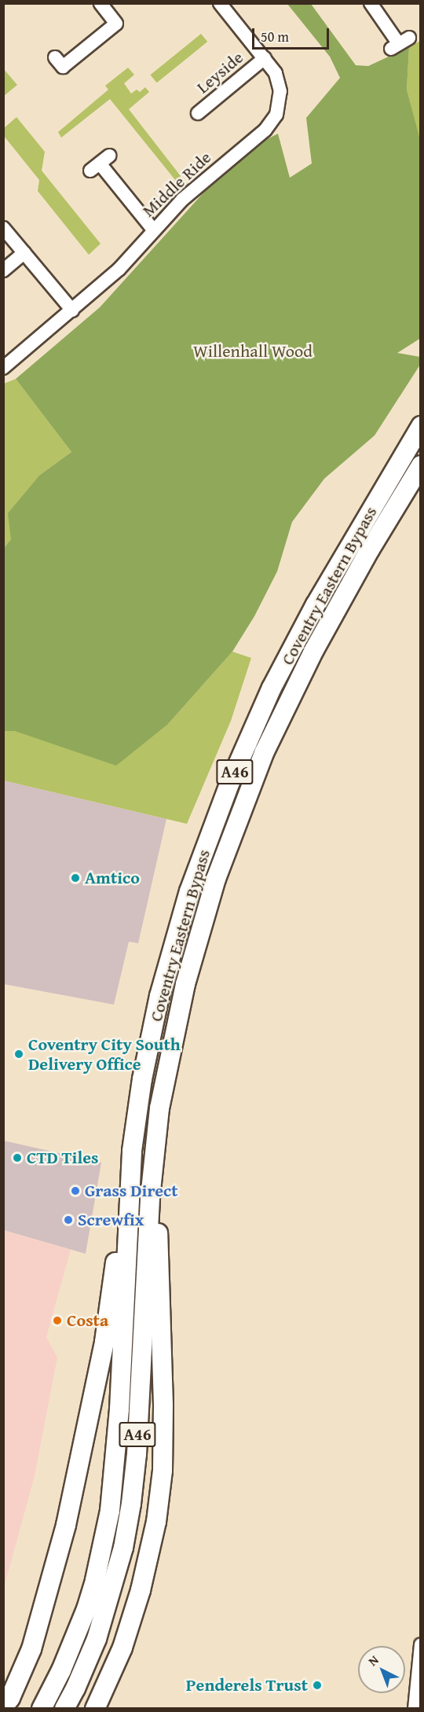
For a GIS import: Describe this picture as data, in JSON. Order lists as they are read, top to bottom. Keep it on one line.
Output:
{"streets":{"highway":["Coventry Eastern Bypass","A46"],"street":["Leyside","Middle Ride"]},"crossings":[["Leyside","Middle Ride"]],"parks":["Willenhall Wood"],"places":["Amtico","Coventry City South Delivery Office","CTD Tiles","Grass Direct","Screwfix","Costa","Penderels Trust"],"scale_bar":"50 m","north":"top left"}
